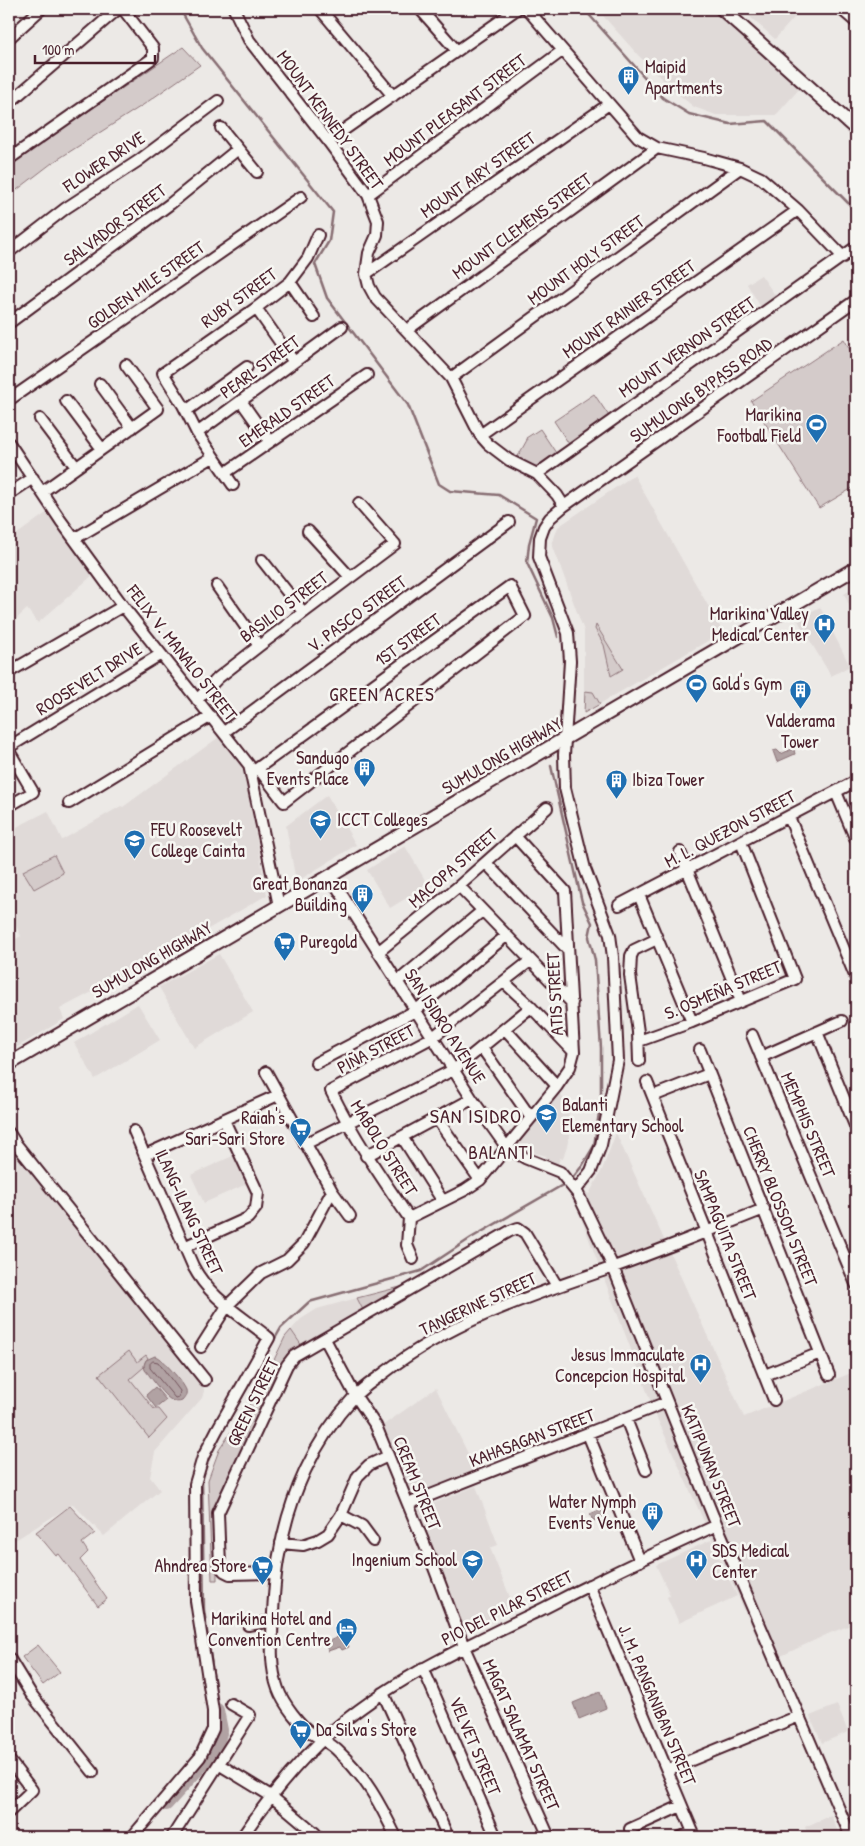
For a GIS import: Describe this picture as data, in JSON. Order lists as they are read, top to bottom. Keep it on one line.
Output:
{"streets":{"main road":["SUMULONG HIGHWAY"],"street":["MOUNT PLEASANT STREET","MOUNT KENNEDY STREET","FLOWER DRIVE","MOUNT AIRY STREET","SALVADOR STREET","MOUNT CLEMENS STREET","MOUNT HOLY STREET","GOLDEN MILE STREET","RUBY STREET","MOUNT RAINIER STREET","MOUNT VERNON STREET","PEARL STREET","SUMULONG BYPASS ROAD","EMERALD STREET","BASILIO STREET","V. PASCO STREET","1ST STREET","FELIX V. MANALO STREET","ROOSEVELT DRIVE","M. L. QUEZON STREET","MACOPA STREET","S. OSMEÑA STREET","ATIS STREET","SAN ISIDRO AVENUE","PIÑA STREET","MEMPHIS STREET","MABOLO STREET","CHERRY BLOSSOM STREET","ILANG-ILANG STREET","SAMPAGUITA STREET","TANGERINE STREET","GREEN STREET","KAHASAGAN STREET","KATIPUNAN STREET","CREAM STREET","PIO DEL PILAR STREET","J. M. PANGANIBAN STREET","MAGAT SALAMAT STREET","VELVET STREET"]},"crossings":[["MOUNT PLEASANT STREET","MOUNT KENNEDY STREET"],["MOUNT KENNEDY STREET","MOUNT AIRY STREET"],["MOUNT KENNEDY STREET","MOUNT CLEMENS STREET"],["MOUNT KENNEDY STREET","MOUNT HOLY STREET"],["MOUNT KENNEDY STREET","MOUNT RAINIER STREET"],["MOUNT KENNEDY STREET","MOUNT VERNON STREET"],["MOUNT KENNEDY STREET","SUMULONG BYPASS ROAD"],["SUMULONG BYPASS ROAD","SUMULONG HIGHWAY"],["SUMULONG BYPASS ROAD","SAN ISIDRO AVENUE"],["SUMULONG BYPASS ROAD","KATIPUNAN STREET"],["BASILIO STREET","FELIX V. MANALO STREET"],["V. PASCO STREET","FELIX V. MANALO STREET"],["1ST STREET","FELIX V. MANALO STREET"],["FELIX V. MANALO STREET","ROOSEVELT DRIVE"],["FELIX V. MANALO STREET","SUMULONG HIGHWAY"],["SUMULONG HIGHWAY","SAN ISIDRO AVENUE"],["M. L. QUEZON STREET","S. OSMEÑA STREET"],["MACOPA STREET","ATIS STREET"],["MACOPA STREET","SAN ISIDRO AVENUE"],["ATIS STREET","SAN ISIDRO AVENUE"],["ATIS STREET","MABOLO STREET"],["SAN ISIDRO AVENUE","PIÑA STREET"],["SAN ISIDRO AVENUE","MABOLO STREET"],["SAN ISIDRO AVENUE","KATIPUNAN STREET"],["PIÑA STREET","MABOLO STREET"],["CHERRY BLOSSOM STREET","TANGERINE STREET"],["SAMPAGUITA STREET","TANGERINE STREET"],["TANGERINE STREET","GREEN STREET"],["TANGERINE STREET","KATIPUNAN STREET"],["TANGERINE STREET","CREAM STREET"],["TANGERINE STREET","PIO DEL PILAR STREET"],["GREEN STREET","CREAM STREET"],["KAHASAGAN STREET","KATIPUNAN STREET"],["KAHASAGAN STREET","CREAM STREET"],["KATIPUNAN STREET","PIO DEL PILAR STREET"],["CREAM STREET","PIO DEL PILAR STREET"],["CREAM STREET","MAGAT SALAMAT STREET"],["PIO DEL PILAR STREET","J. M. PANGANIBAN STREET"],["PIO DEL PILAR STREET","MAGAT SALAMAT STREET"],["PIO DEL PILAR STREET","VELVET STREET"]],"districts":["GREEN ACRES","SAN ISIDRO","BALANTI"],"places":{"building":["Maipid Apartments","Valderama Tower","Sandugo Events Place","Ibiza Tower","Great Bonanza Building","Water Nymph Events Venue"],"sports":["Marikina Football Field","Gold's Gym"],"hospital":["Marikina Valley Medical Center","Jesus Immaculate Concepcion Hospital","SDS Medical Center"],"school or university":["ICCT Colleges","FEU Roosevelt College Cainta","Balanti Elementary School","Ingenium School"],"supermarket":["Puregold","Raiah's Sari-Sari Store","Ahndrea Store","Da Silva's Store"],"hotel":["Marikina Hotel and Convention Centre"]},"scale_bar":"100 m"}
